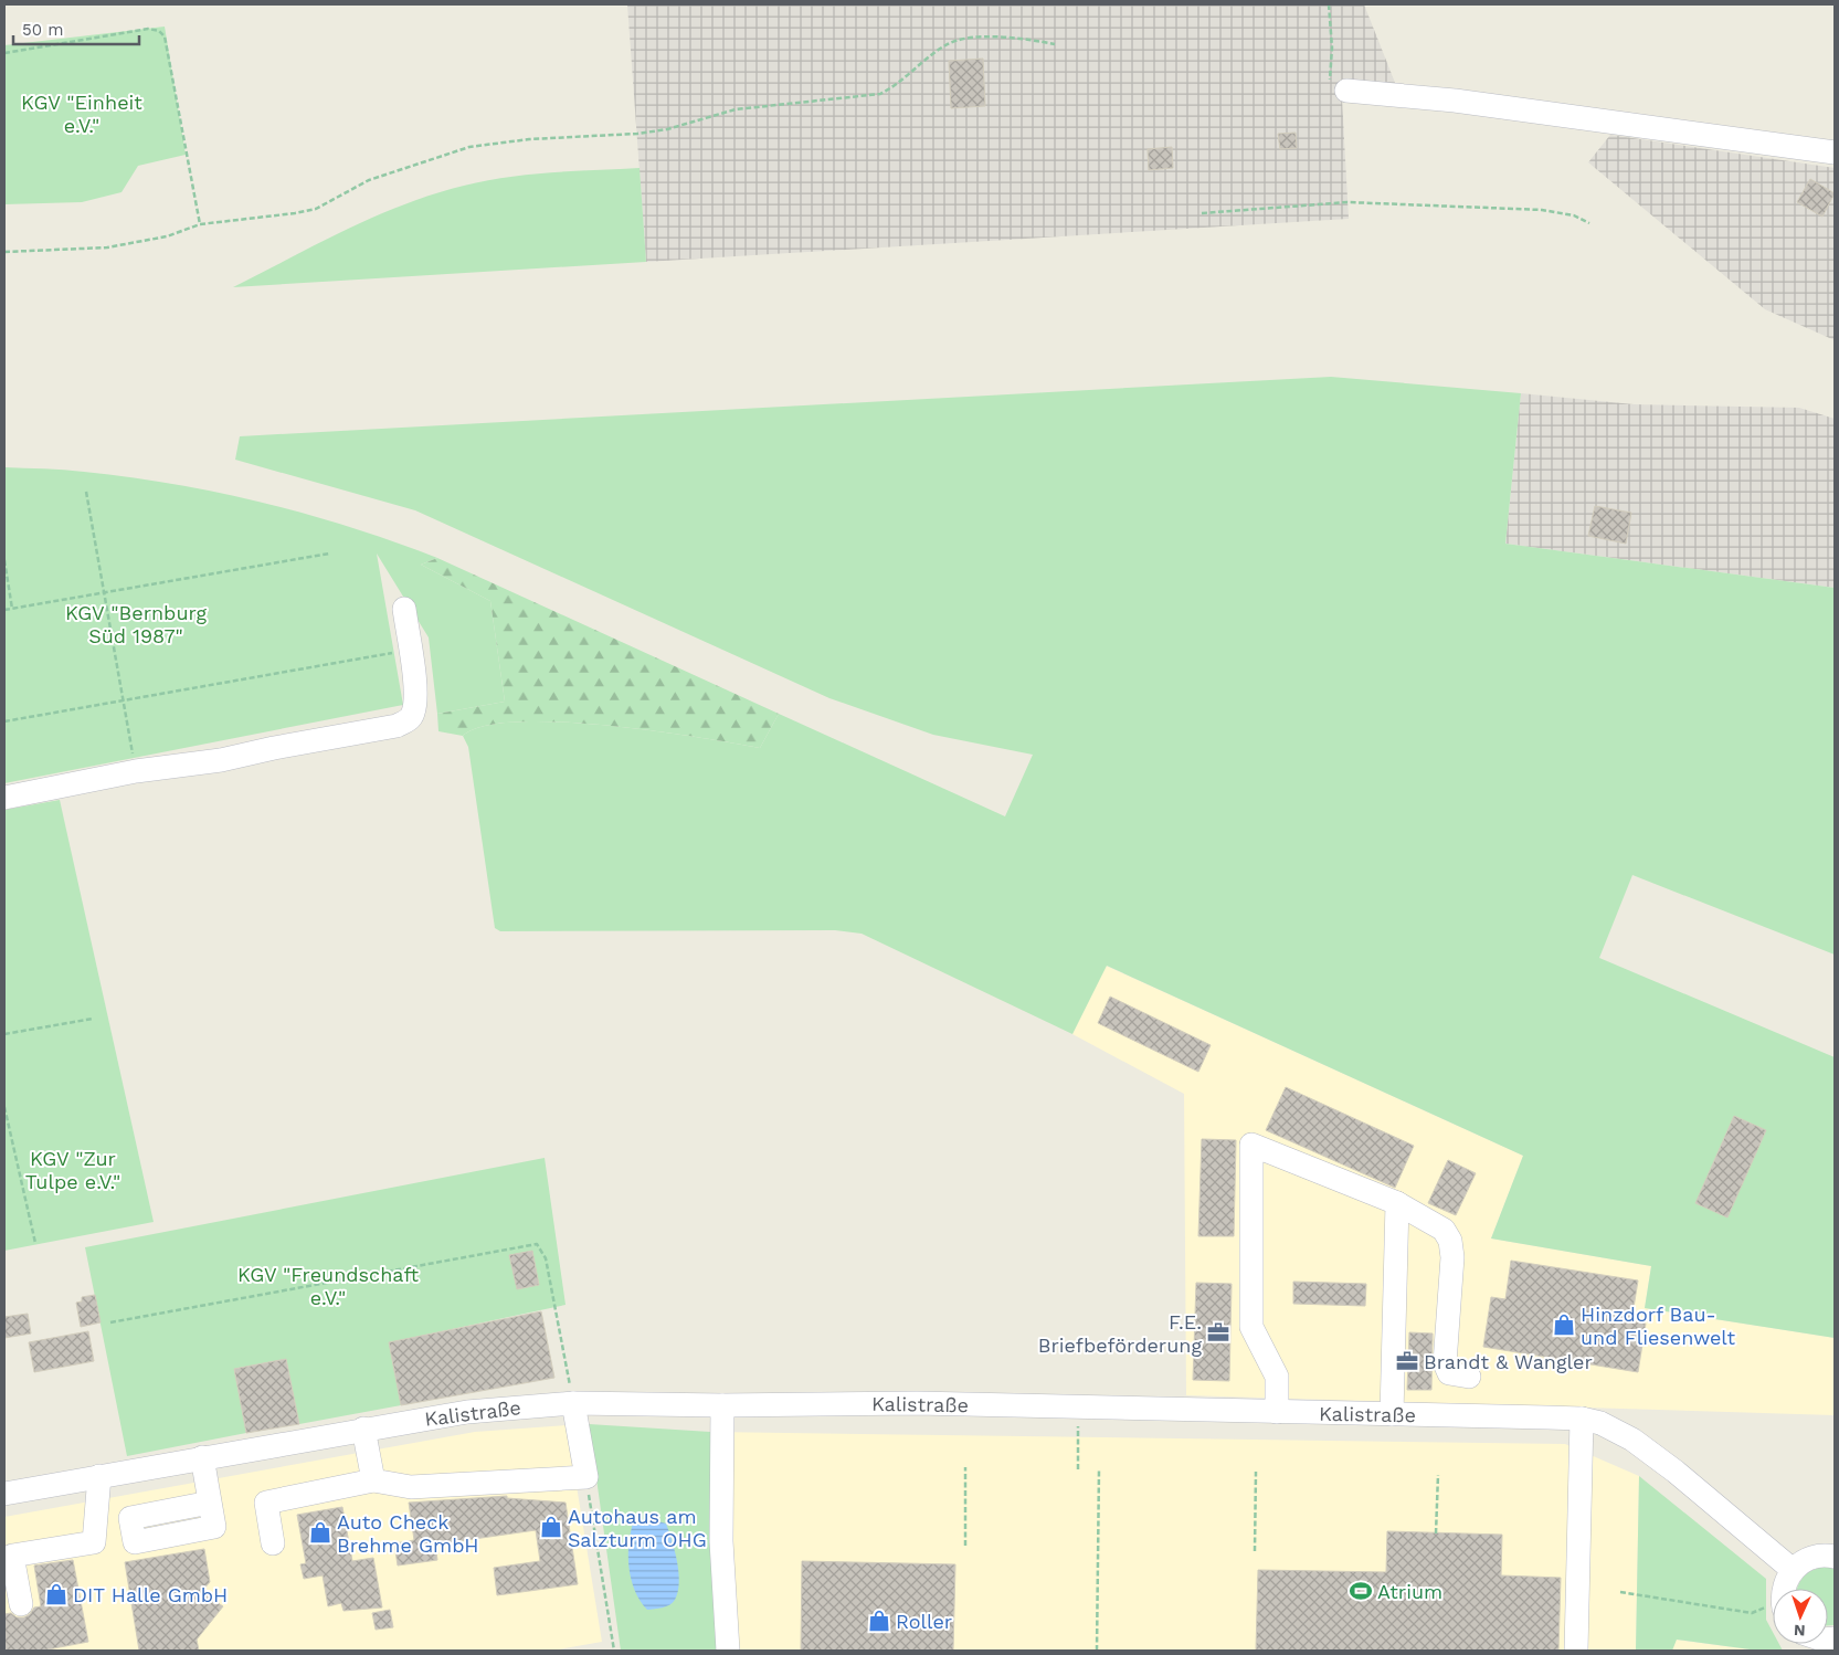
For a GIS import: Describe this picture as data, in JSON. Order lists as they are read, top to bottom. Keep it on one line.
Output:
{"streets":{"street":["Kalistraße"]},"parks":["KGV \"Einheit e.V.\"","KGV \"Bernburg Süd 1987\"","KGV \"Zur Tulpe e.V.\"","KGV \"Freundschaft e.V.\""],"places":{"shop":["Hinzdorf Bau- und Fliesenwelt","Autohaus am Salzturm OHG","Auto Check Brehme GmbH","DIT Halle GmbH","Roller"],"office":["F.E. Briefbeförderung","Brandt & Wangler"],"sports":["Atrium"]},"scale_bar":"50 m","north":"bottom"}
